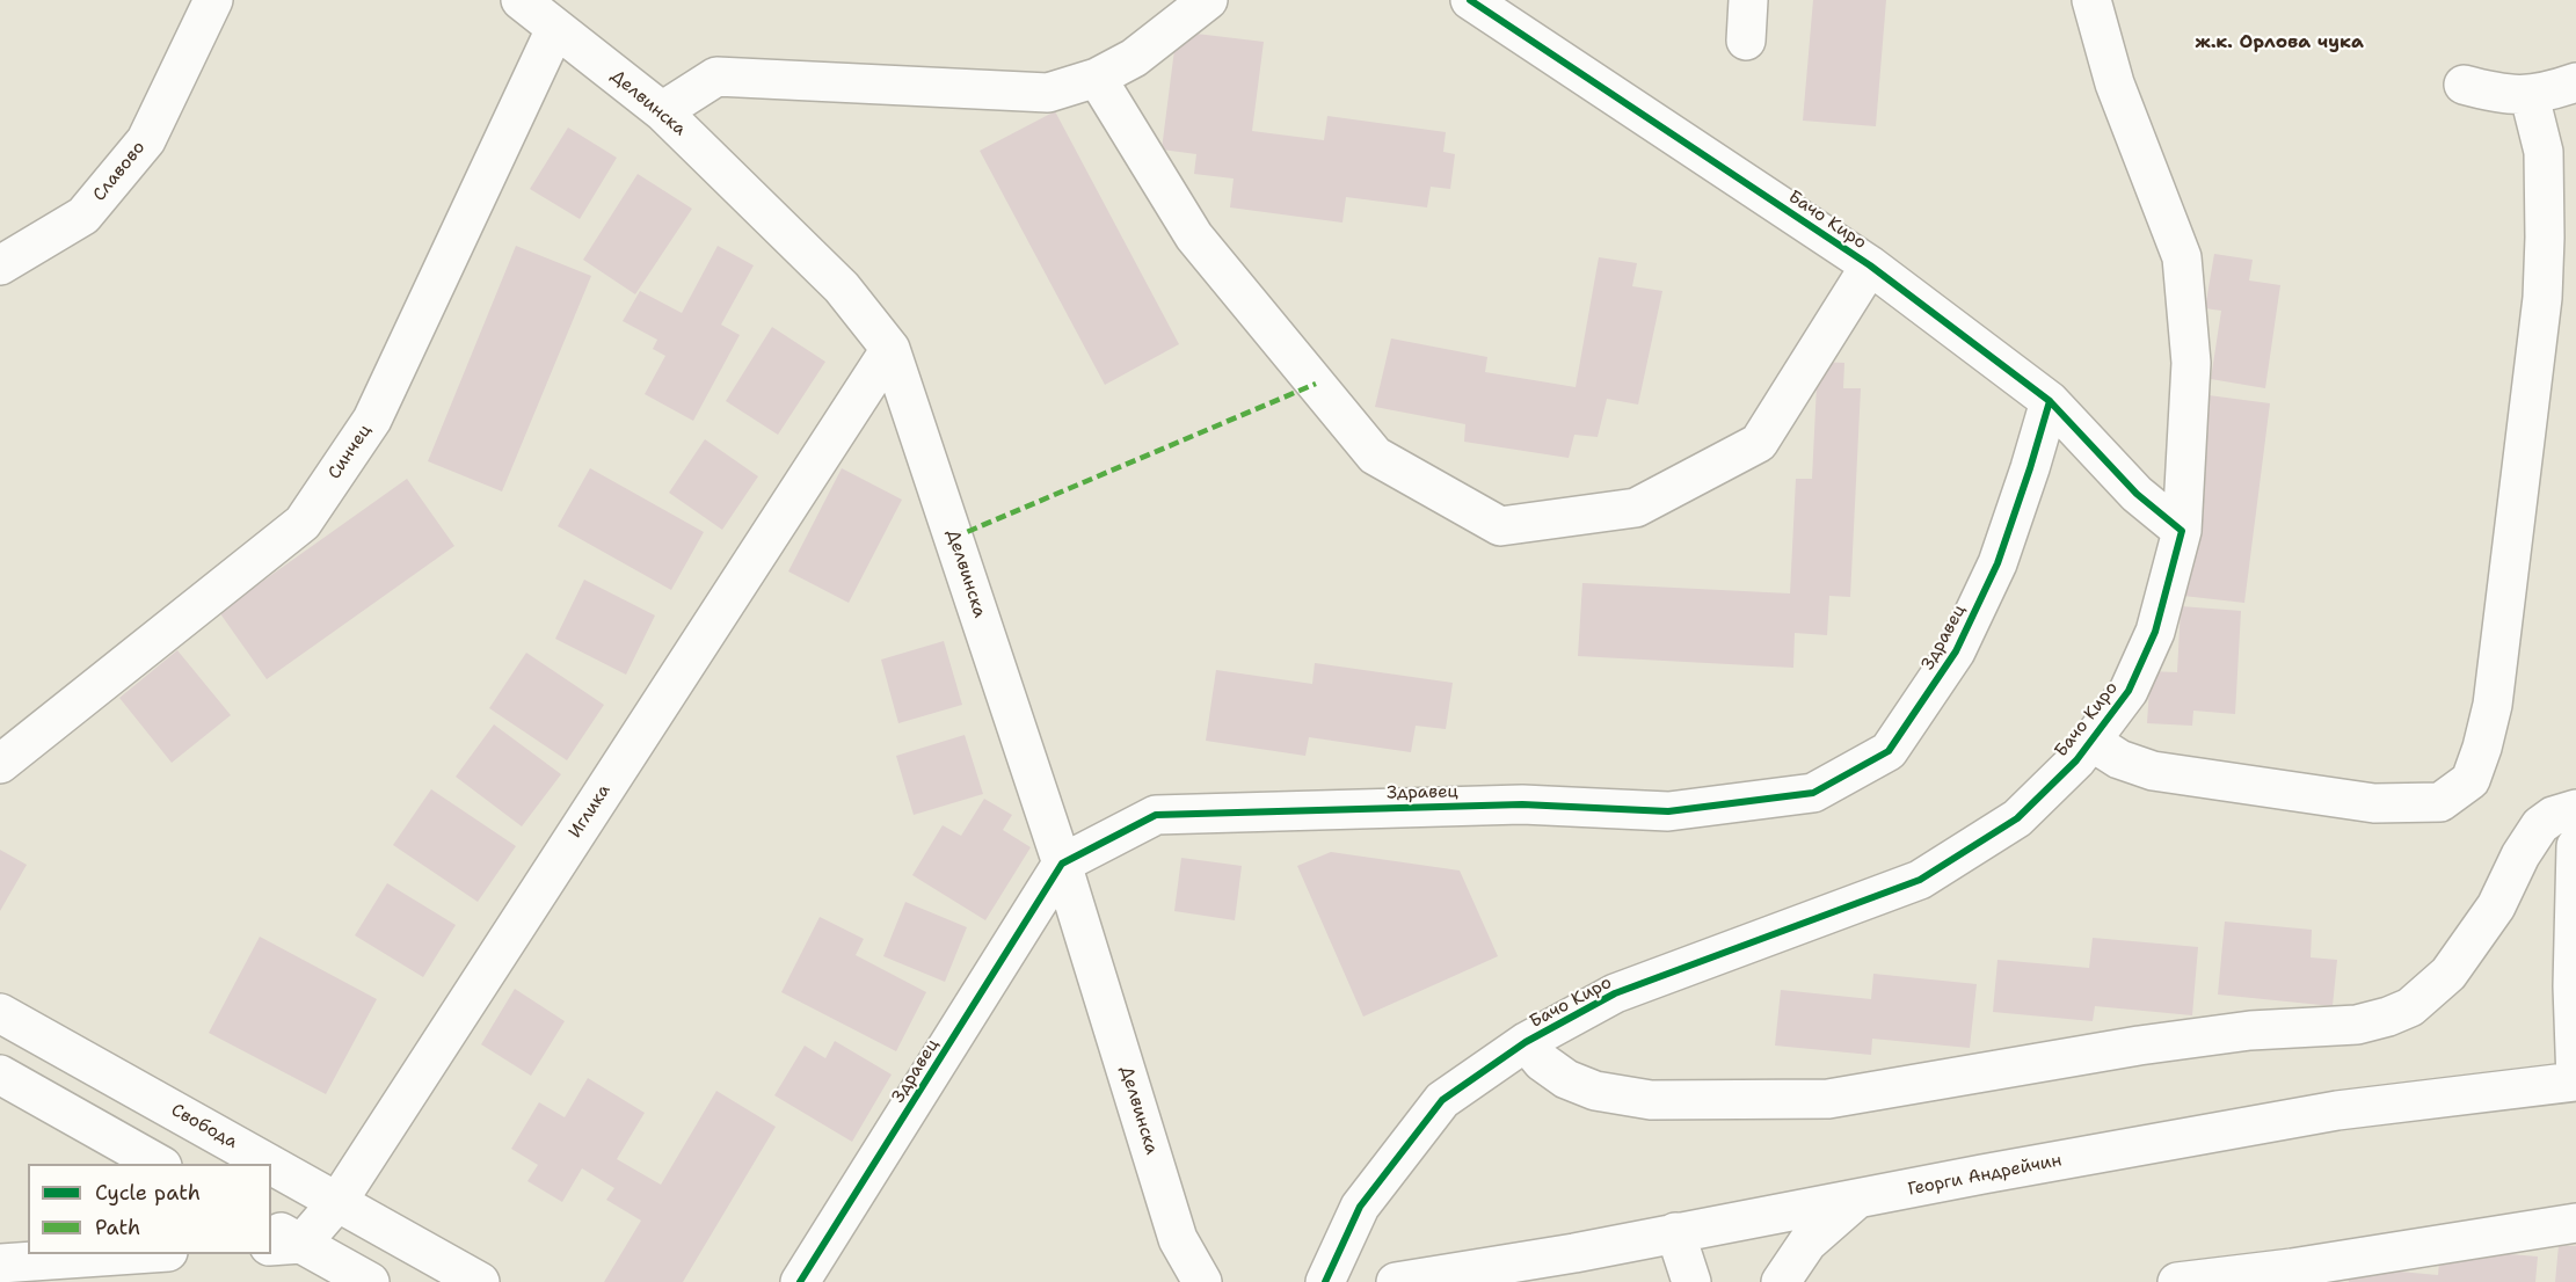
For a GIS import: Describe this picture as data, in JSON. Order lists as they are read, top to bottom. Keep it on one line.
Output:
{"streets":{"street":["Делвинска","Славово","Бачо Киро","Синчец","Здравец","Иглика","Свобода","Георги Андрейчин"]},"crossings":[["Делвинска","Синчец"],["Делвинска","Здравец"],["Делвинска","Иглика"],["Бачо Киро","Здравец"],["Иглика","Свобода"]],"districts":["ж.к. Орлова чука"],"legend":["Cycle path","Path"]}
